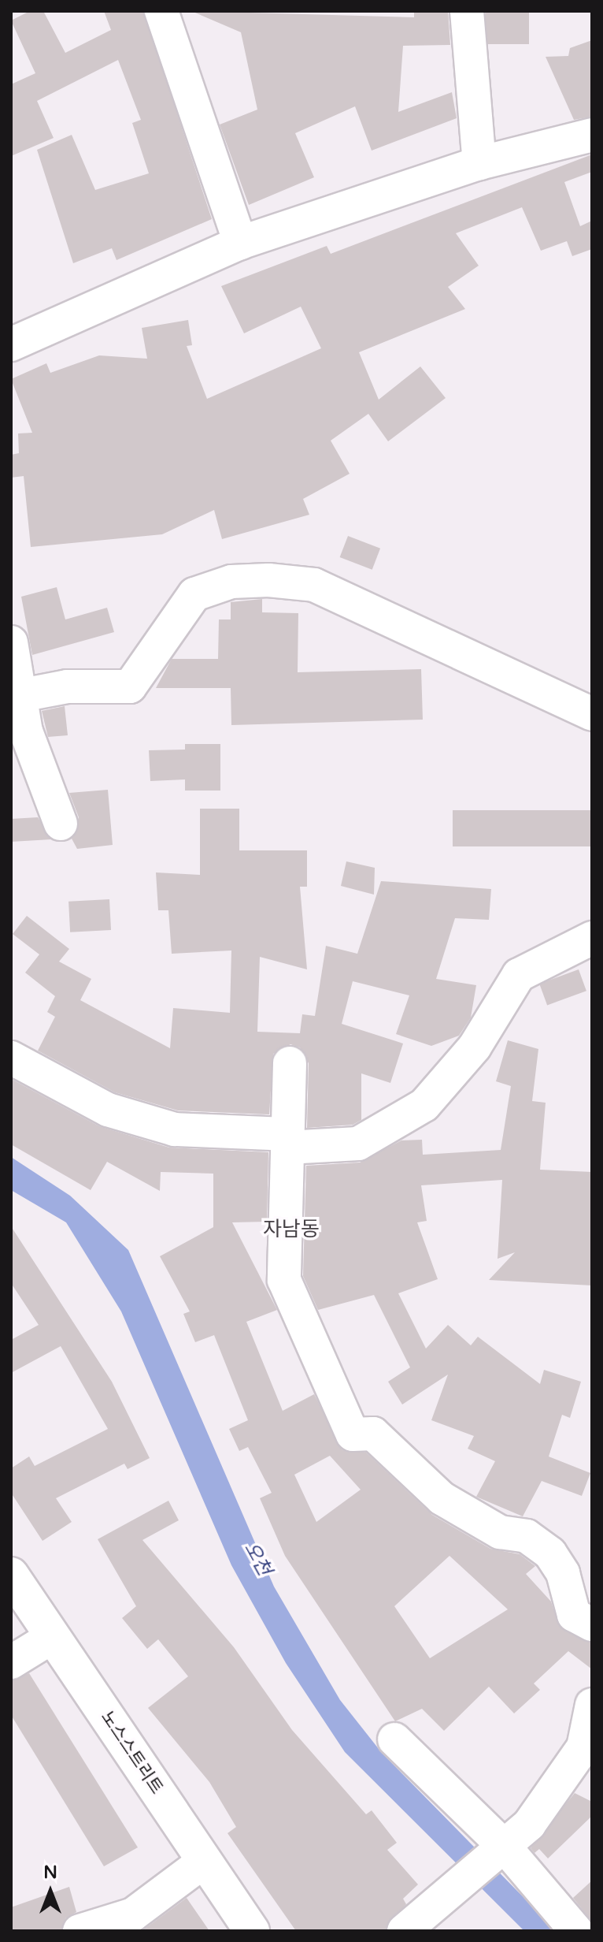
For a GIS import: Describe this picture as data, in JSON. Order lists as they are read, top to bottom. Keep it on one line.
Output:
{"streets":{"main road":["노스스트리트"]},"districts":["자남동"],"water":["오천"],"north":"top"}
